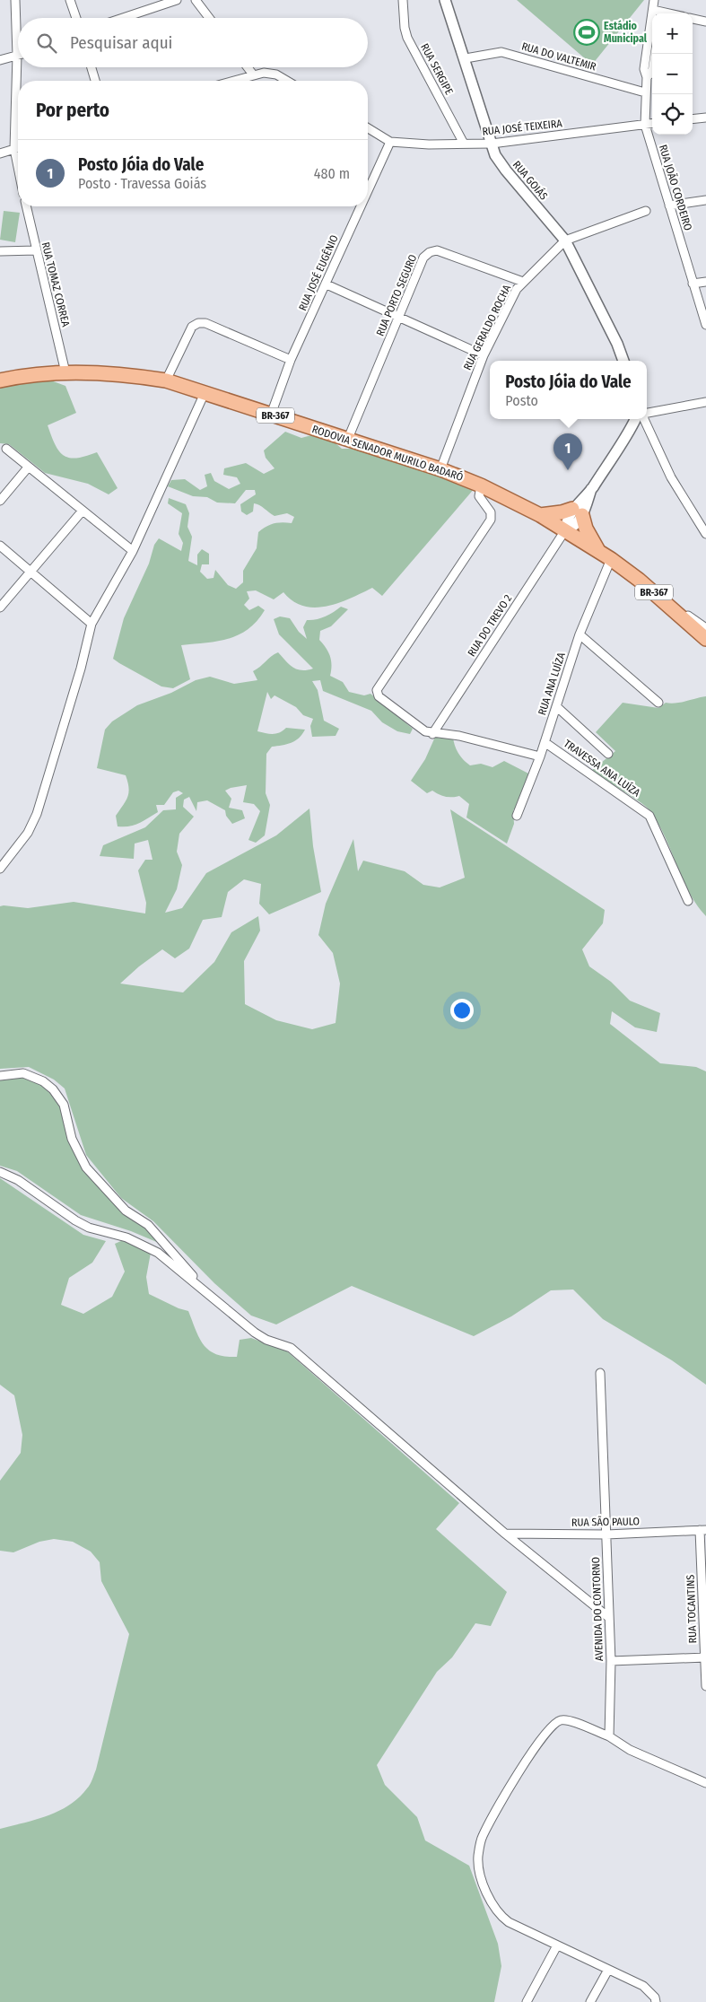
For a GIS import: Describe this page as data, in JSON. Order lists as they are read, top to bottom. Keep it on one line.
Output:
{"streets":{"main road":["BR-367","RODOVIA SENADOR MURILO BADARÓ"],"street":["RUA DO VALTEMIR","RUA SERGIPE","RUA JOSÉ TEIXEIRA","RUA GOIÁS","RUA JOÃO CORDEIRO","RUA JOSÉ EUGÊNIO","RUA TOMAZ CORREA","RUA PORTO SEGURO","RUA GERALDO ROCHA","RUA DO TREVO 2","RUA ANA LUÍZA","TRAVESSA ANA LUÍZA","RUA SÃO PAULO","AVENIDA DO CONTORNO","RUA TOCANTINS"]},"crossings":[["RUA DO VALTEMIR","RUA GOIÁS"],["RUA DO VALTEMIR","RUA JOÃO CORDEIRO"],["RUA SERGIPE","RUA JOSÉ TEIXEIRA"],["RUA JOSÉ TEIXEIRA","RUA GOIÁS"],["RUA JOSÉ TEIXEIRA","RUA JOÃO CORDEIRO"],["RUA JOSÉ TEIXEIRA","RUA JOSÉ EUGÊNIO"],["RUA GOIÁS","RUA GERALDO ROCHA"],["RUA JOSÉ EUGÊNIO","RODOVIA SENADOR MURILO BADARÓ"],["RUA TOMAZ CORREA","RODOVIA SENADOR MURILO BADARÓ"],["RUA PORTO SEGURO","RUA GERALDO ROCHA"],["RUA PORTO SEGURO","RODOVIA SENADOR MURILO BADARÓ"],["RUA GERALDO ROCHA","RODOVIA SENADOR MURILO BADARÓ"],["RODOVIA SENADOR MURILO BADARÓ","RUA DO TREVO 2"],["RODOVIA SENADOR MURILO BADARÓ","RUA ANA LUÍZA"],["RUA ANA LUÍZA","TRAVESSA ANA LUÍZA"],["RUA SÃO PAULO","AVENIDA DO CONTORNO"],["RUA SÃO PAULO","RUA TOCANTINS"]],"places":{"sports":["Estádio Municipal"]},"page":{"map_buttons":["+","−"],"search":"Pesquisar aqui","heading":"Por perto","list":[{"mark":"1","name":"Posto Jóia do Vale","note":"Posto · Travessa Goiás","value":"480 m"}],"popup":["Posto Jóia do Vale","Posto"],"pins":"1"}}
